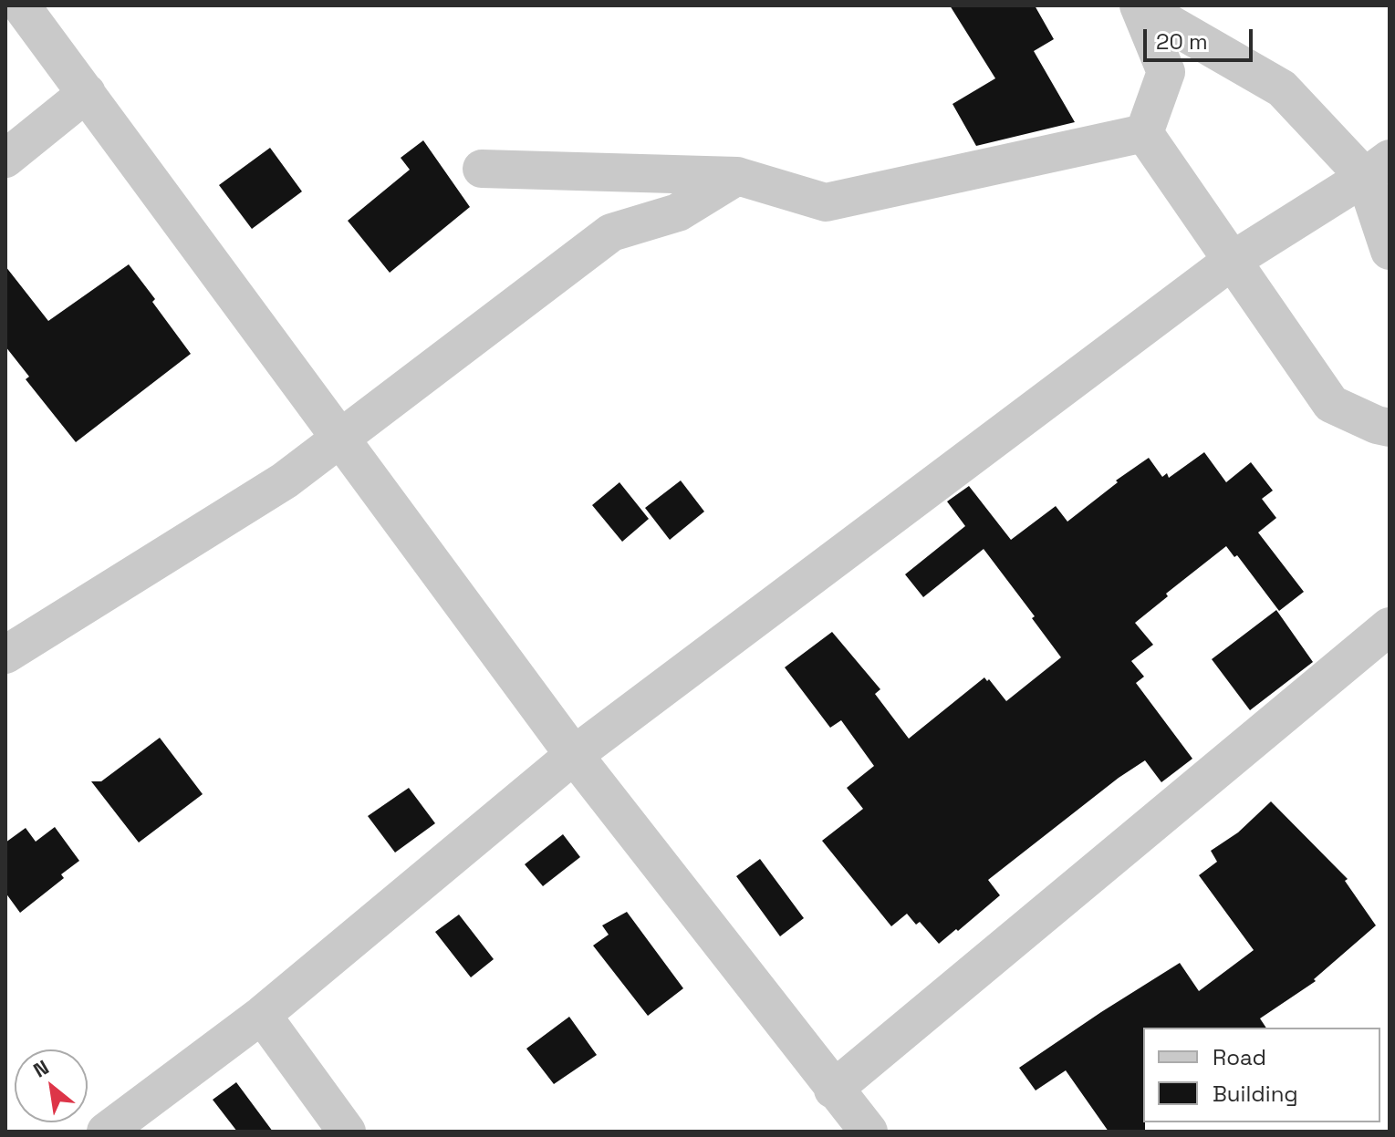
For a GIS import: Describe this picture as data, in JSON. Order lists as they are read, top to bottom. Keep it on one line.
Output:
{"legend":["Road","Building"],"scale_bar":"20 m","north":"top left"}
